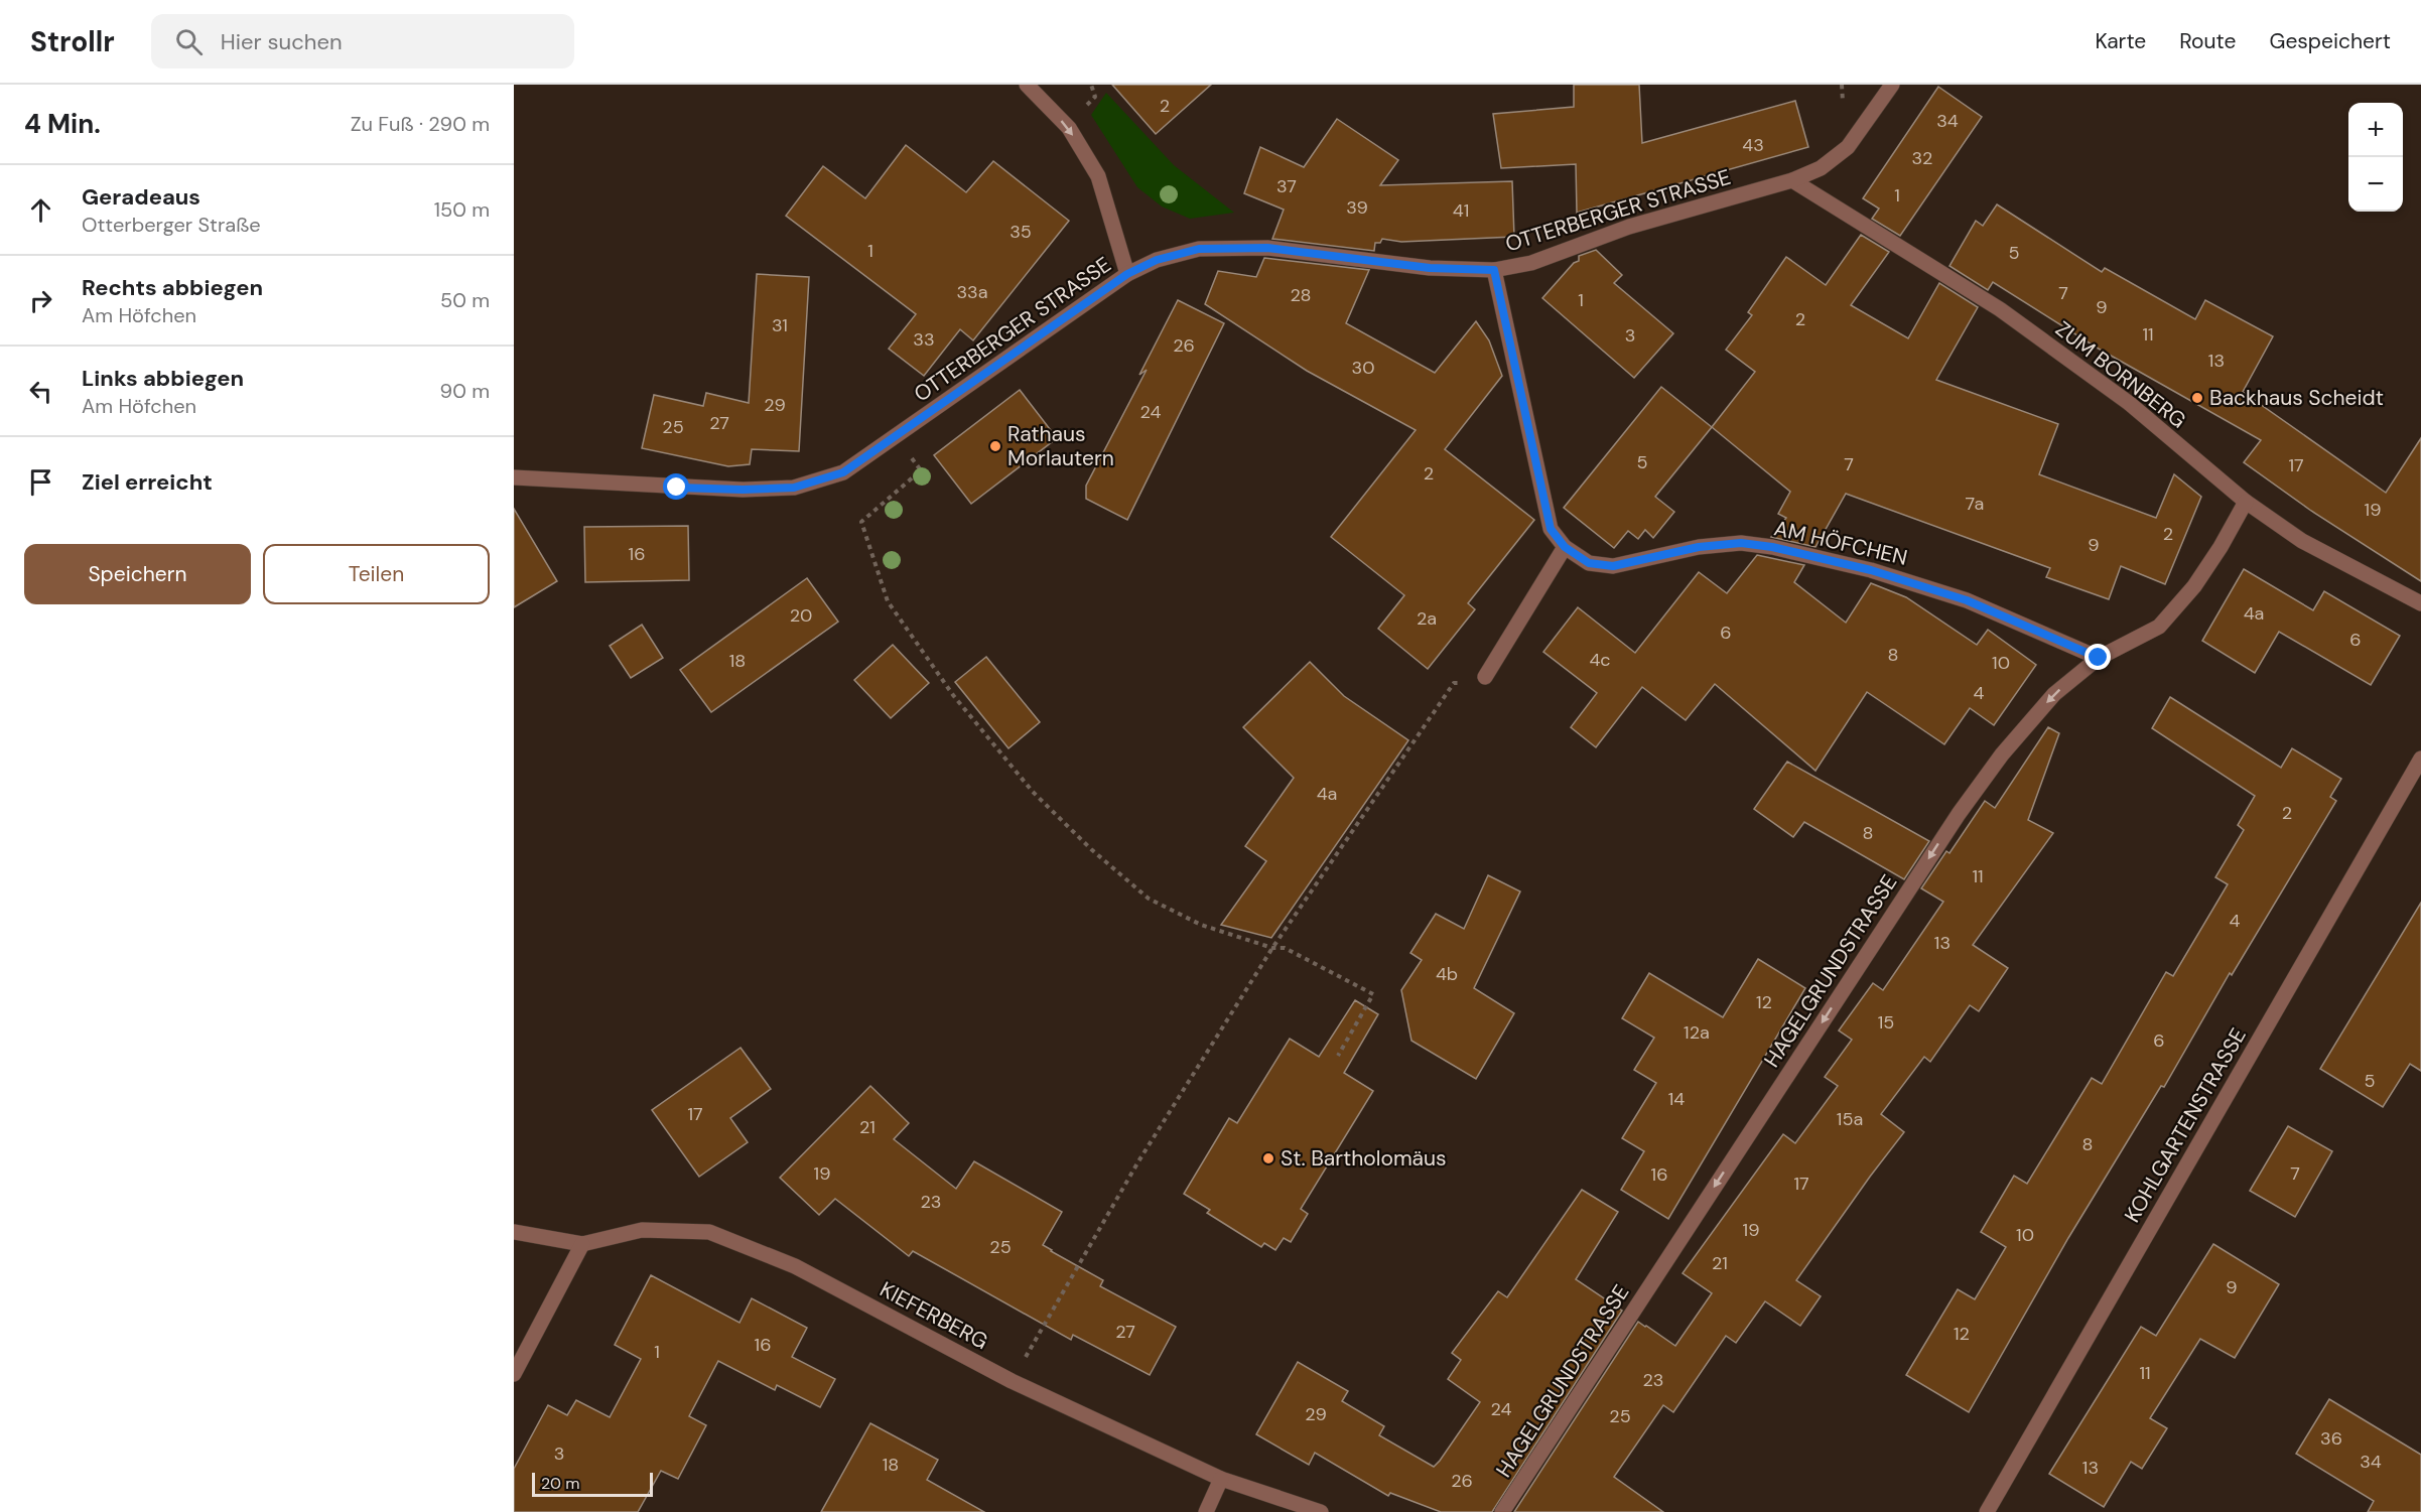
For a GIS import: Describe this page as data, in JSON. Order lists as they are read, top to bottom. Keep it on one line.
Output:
{"streets":{"street":["OTTERBERGER STRASSE","ZUM BORNBERG","AM HÖFCHEN","HAGELGRUNDSTRASSE","KOHLGARTENSTRASSE","KIEFERBERG"]},"crossings":[["OTTERBERGER STRASSE","ZUM BORNBERG"],["OTTERBERGER STRASSE","AM HÖFCHEN"],["ZUM BORNBERG","HAGELGRUNDSTRASSE"],["AM HÖFCHEN","HAGELGRUNDSTRASSE"]],"one_way":["HAGELGRUNDSTRASSE"],"places":["Backhaus Scheidt","Rathaus Morlautern","St. Bartholomäus"],"house_numbers":["2","34","43","32","37","1","39","41","35","1","5","33a","7","28","1","9","2","31","11","3","33","26","13","30","29","24","27","25","5","7","17","2","7a","19","2","9","16","4a","20","2a","6","6","8","4c","18","10","4","4a","2","8","11","4","13","4b","12","15","12a","6","5","14","17","15a","21","8","19","7","16","17","23","19","10","25","21","9","27","12","16","1","11","23","24","29","25","36","3","34","18","13","26"],"scale_bar":"20 m","page":{"header":"Strollr","search":"Hier suchen","nav":["Karte","Route","Gespeichert"],"heading":["4 Min.","Zu Fuß · 290 m"],"map_buttons":["+","−"],"list":[["Geradeaus","Otterberger Straße","150 m"],["Rechts abbiegen","Am Höfchen","50 m"],["Links abbiegen","Am Höfchen","90 m"],"Ziel erreicht"],"buttons":["Speichern","Teilen"],"scale":"20 m"}}
